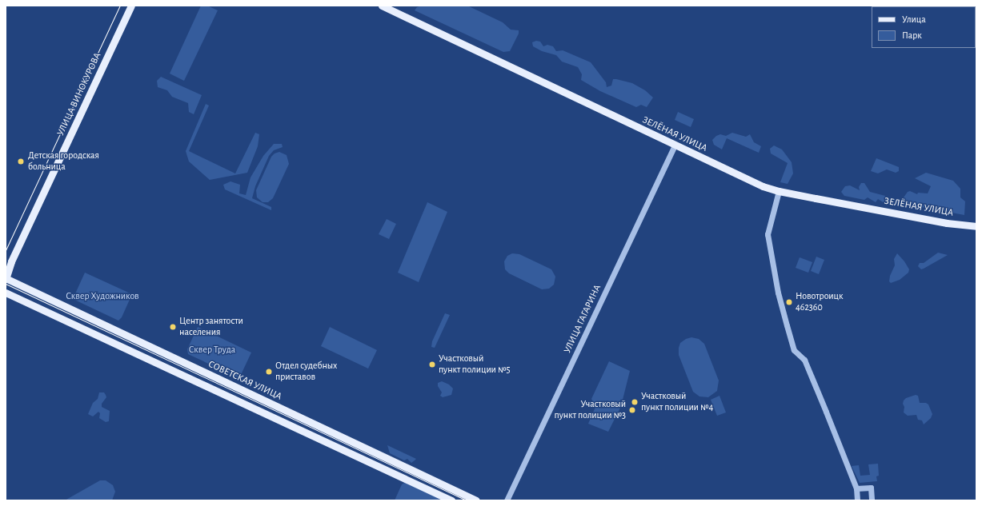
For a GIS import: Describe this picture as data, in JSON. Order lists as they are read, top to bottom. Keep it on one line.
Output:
{"streets":{"main road":["УЛИЦА ВИНОКУРОВА","ЗЕЛЁНАЯ УЛИЦА","СОВЕТСКАЯ УЛИЦА"],"street":["УЛИЦА ГАГАРИНА"]},"crossings":[["УЛИЦА ВИНОКУРОВА","СОВЕТСКАЯ УЛИЦА"],["ЗЕЛЁНАЯ УЛИЦА","УЛИЦА ГАГАРИНА"]],"parks":["Сквер Художников","Сквер Труда"],"places":["Детская городская больница","Новотроицк 462360","Центр занятости населения","Участковый пункт полиции №5","Отдел судебных приставов","Участковый пункт полиции №4","Участковый пункт полиции №3"],"legend":["Улица","Парк"]}
